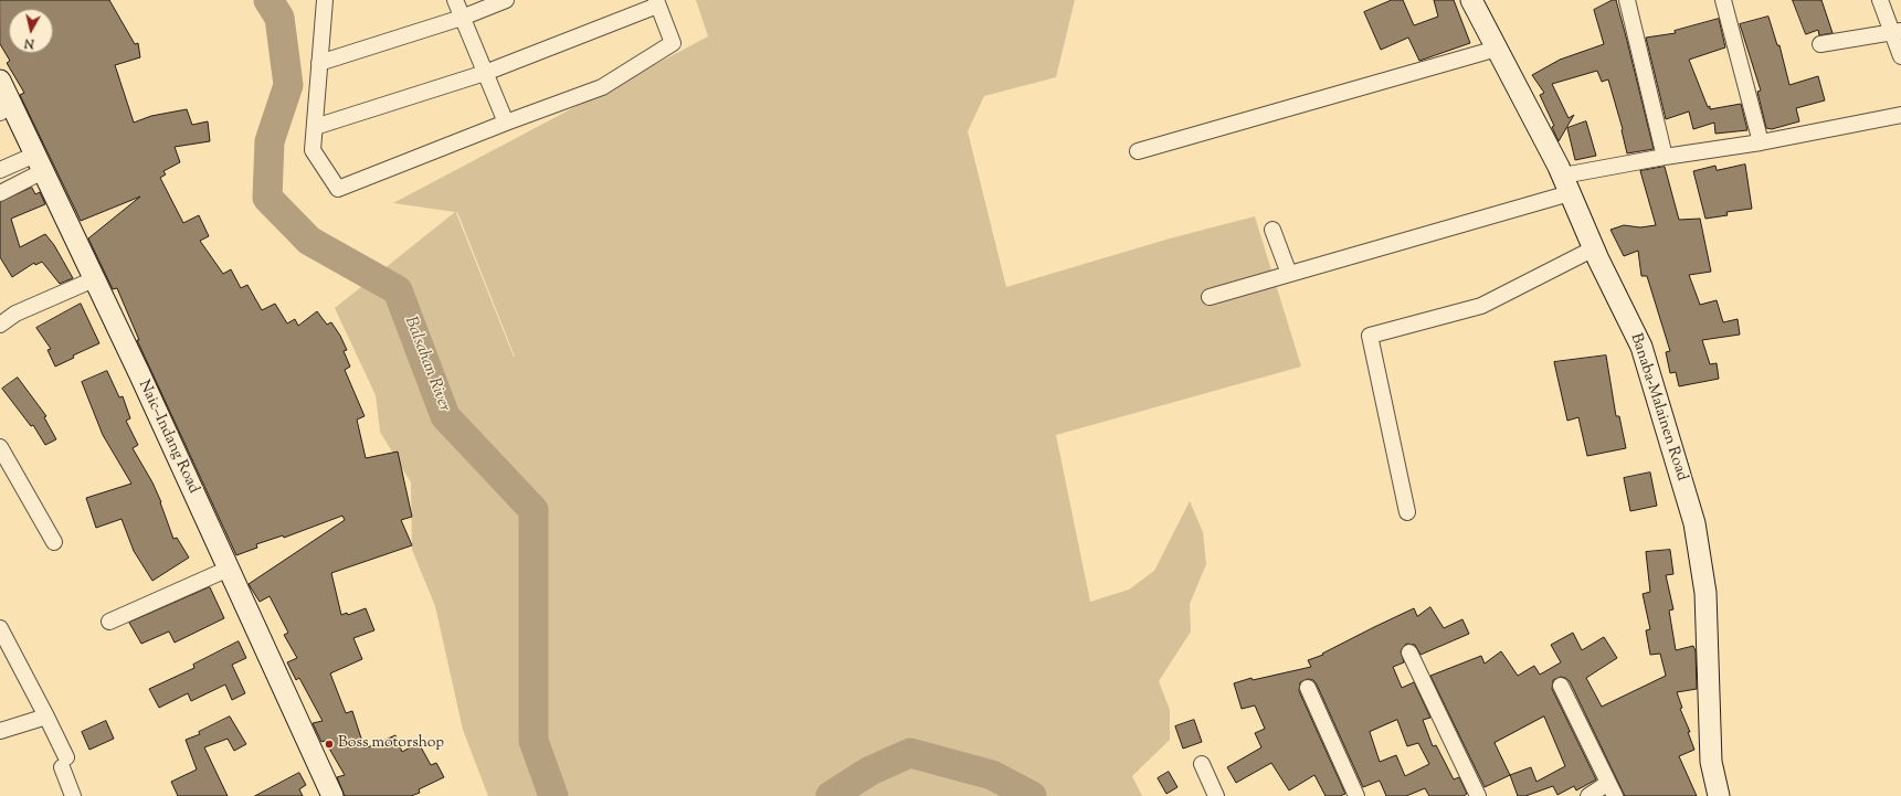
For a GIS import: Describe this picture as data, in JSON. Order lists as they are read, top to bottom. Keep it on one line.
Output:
{"streets":{"street":["Banaba-Malainen Road","Naic–Indang Road"]},"water":["Balsahan River"],"places":["Boss motorshop"],"north":"bottom"}
